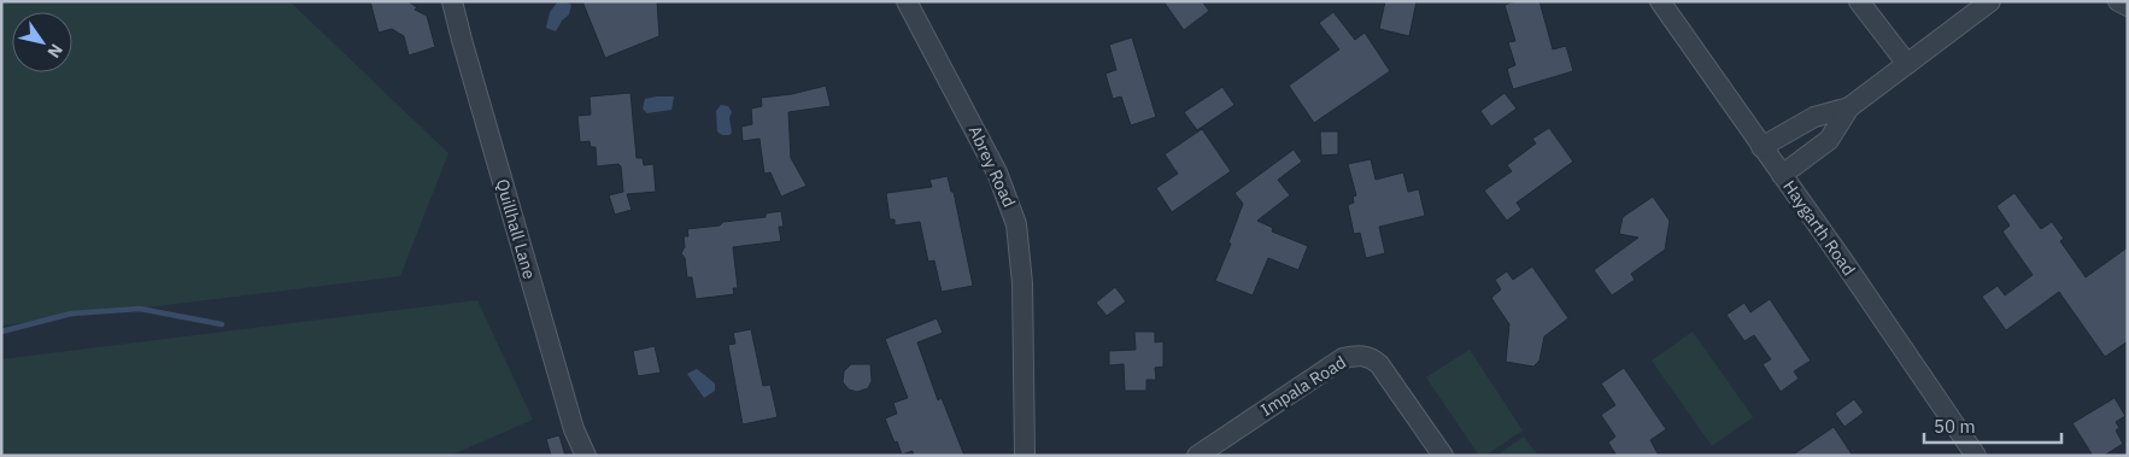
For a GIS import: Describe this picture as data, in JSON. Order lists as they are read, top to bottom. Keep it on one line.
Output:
{"streets":{"street":["Abrey Road","Haygarth Road","Quillhall Lane","Impala Road"]},"scale_bar":"50 m","north":"bottom right"}
